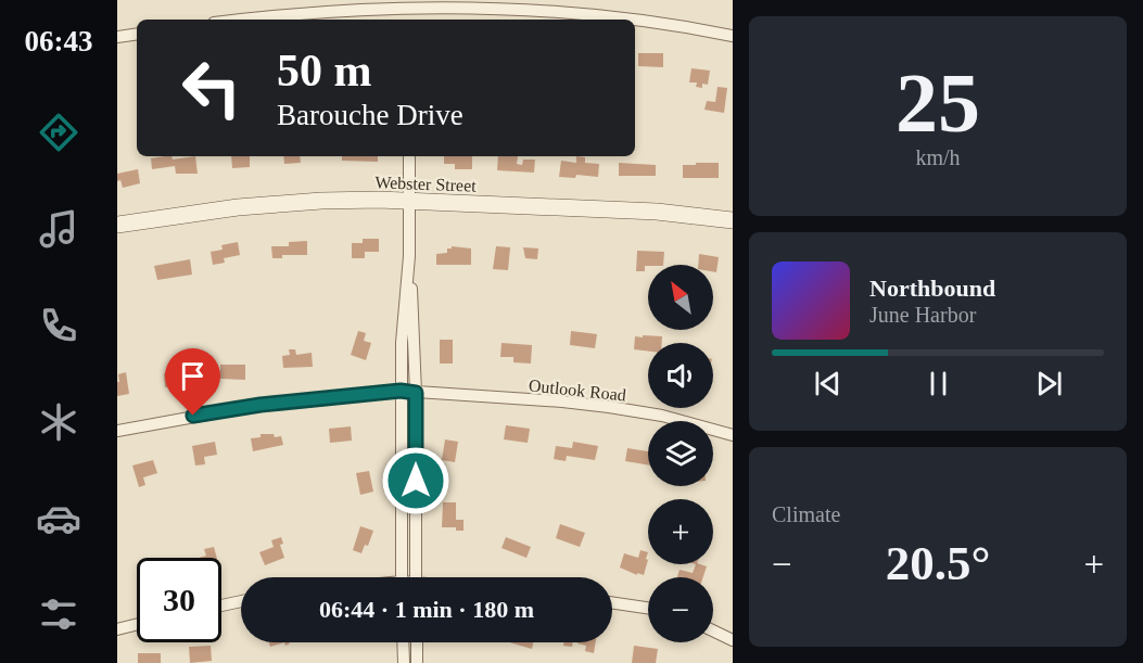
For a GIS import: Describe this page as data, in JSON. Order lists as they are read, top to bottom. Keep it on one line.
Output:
{"streets":{"street":["Webster Street","Outlook Road"]},"north":"top left","page":{"tabs":"06:43","tile":[["25","km/h"],"Climate"],"turn":["50 m","Barouche Drive"],"song":["Northbound","June Harbor"],"map_buttons":["+","−"],"heat":["−","20.5°","+"],"limit":"30","trip":"06:44 · 1 min · 180 m"}}
